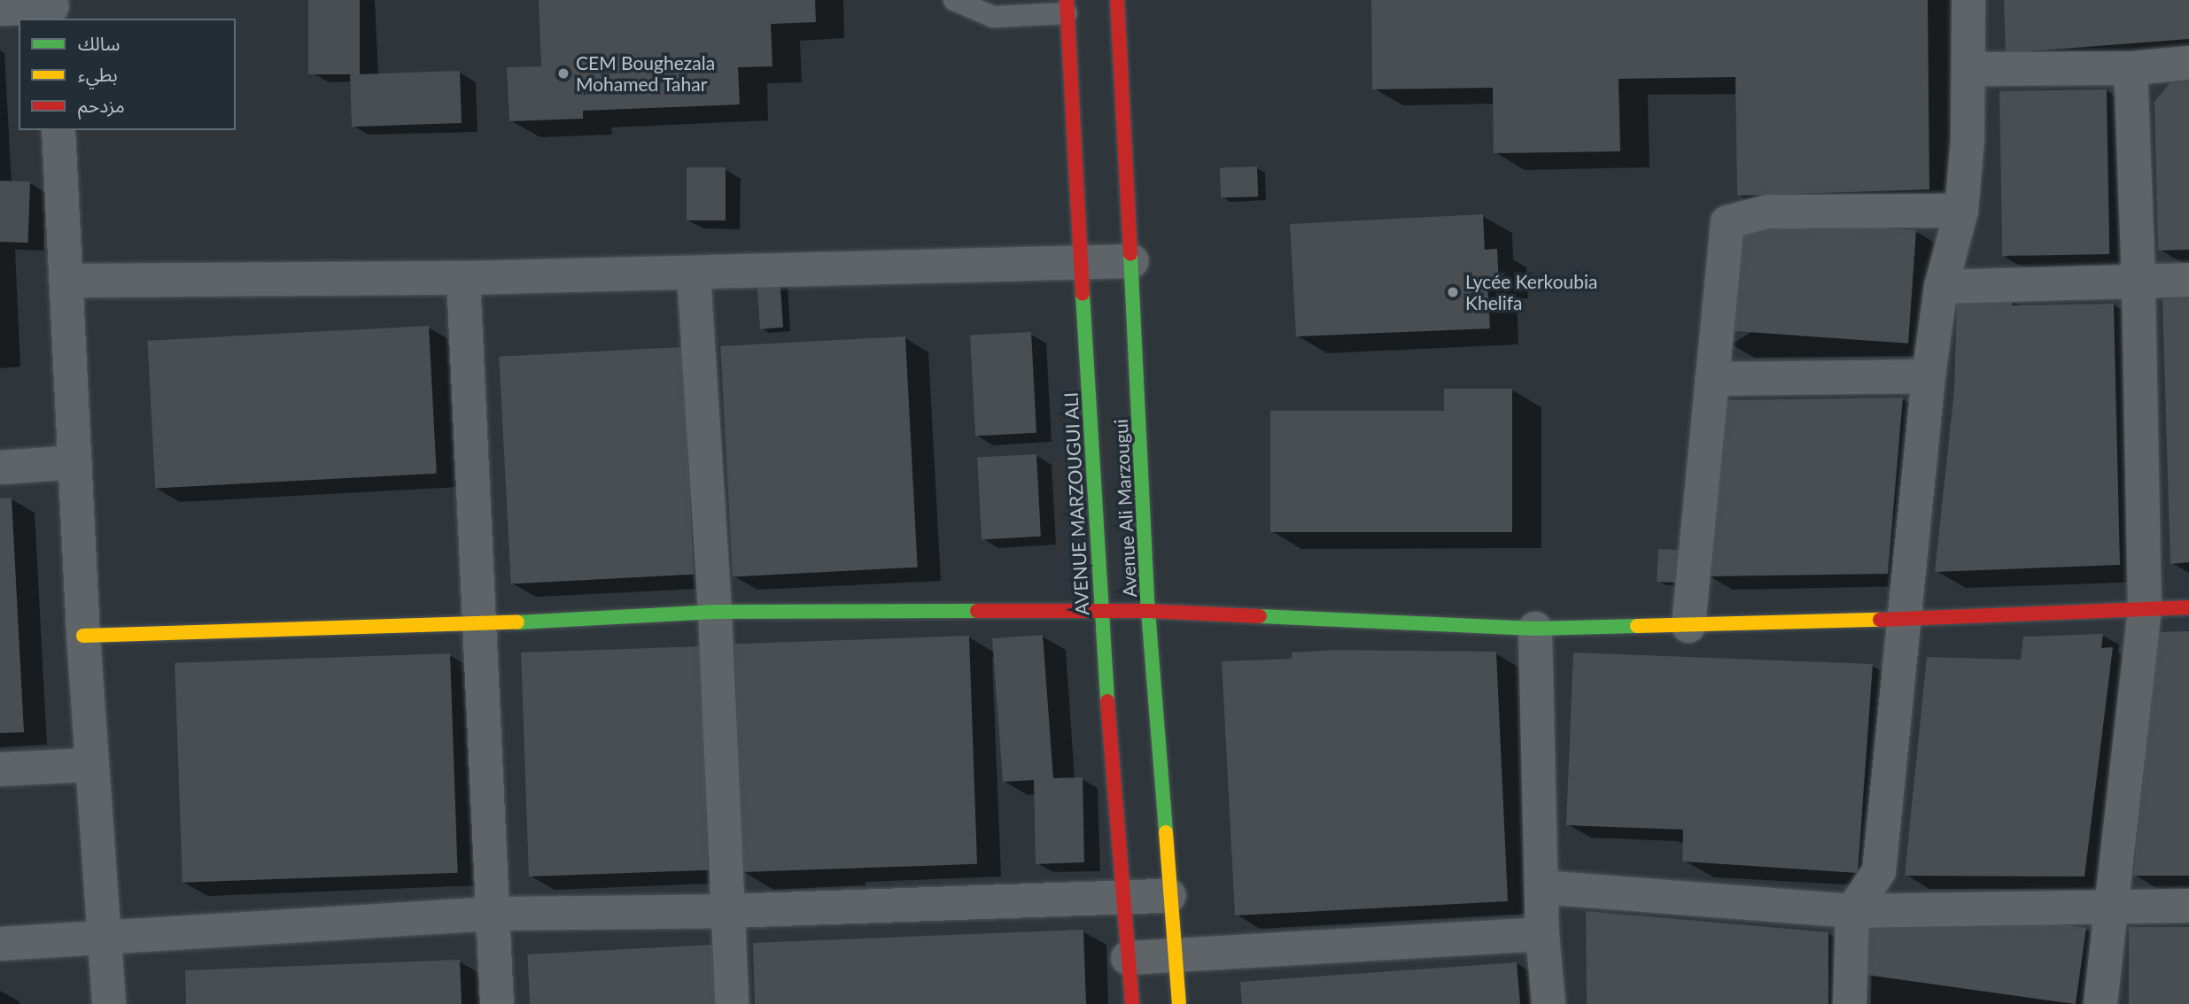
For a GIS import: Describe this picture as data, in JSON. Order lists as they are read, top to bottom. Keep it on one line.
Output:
{"streets":{"street":["AVENUE MARZOUGUI ALI","Avenue Ali Marzougui"]},"places":["CEM Boughezala Mohamed Tahar","Lycée Kerkoubia Khelifa"],"legend":["سالك","بطيء","مزدحم"]}
